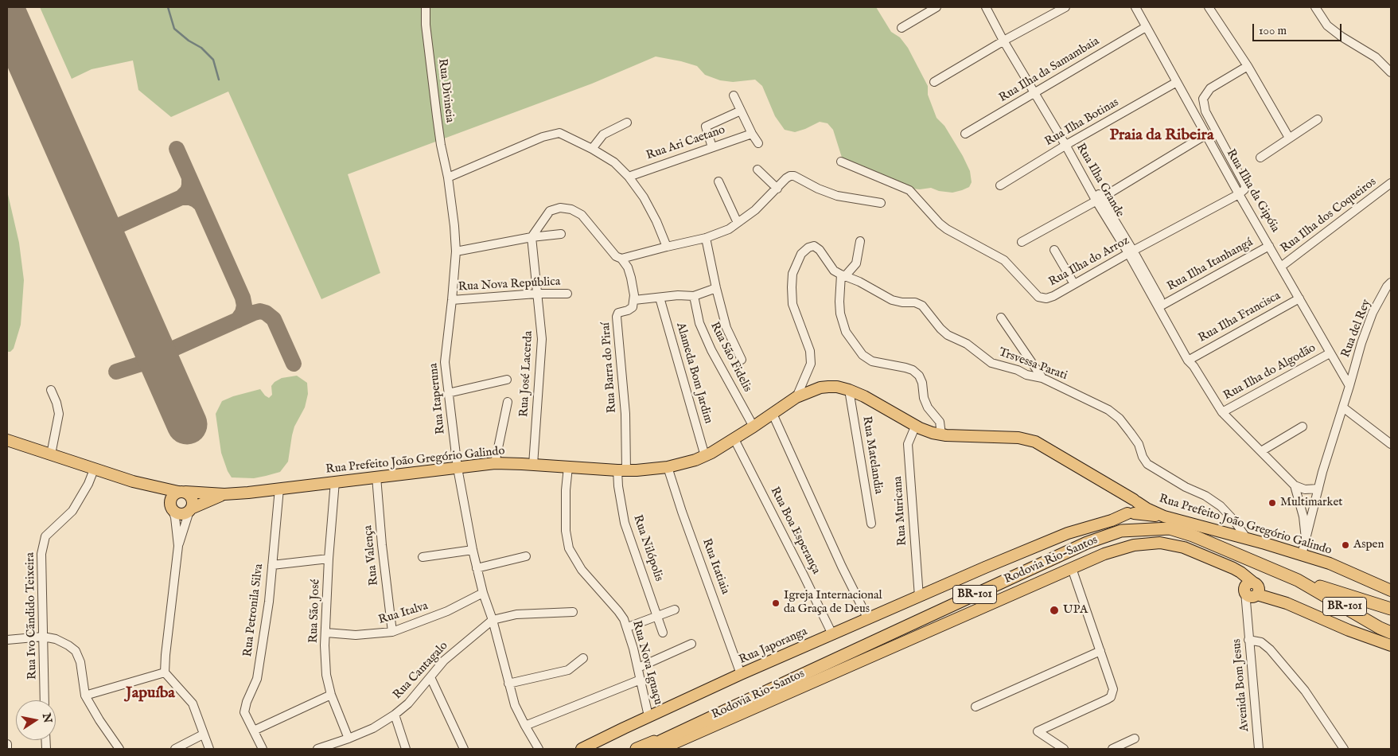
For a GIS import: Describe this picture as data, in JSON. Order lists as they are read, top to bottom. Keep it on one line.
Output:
{"streets":{"highway":["Rodovia Rio-Santos","BR-101"],"main road":["Rua Prefeito João Gregório Galindo","Rua Japoranga"],"street":["Rua Ilha da Samambaia","Rua Divineia","Rua Ilha Botinas","Rua Ari Caetano","Rua Ilha Grande","Rua Ilha da Gipóia","Rua Ilha dos Coqueiros","Rua Ilha do Arroz","Rua Ilha Itanhangá","Rua Nova República","Rua Ilha Francisca","Rua del Rey","Rua São Fidelis","Trsvessa Parati","Rua Barra do Piraí","Rua Ilha do Algodão","Alameda Bom Jardim","Rua José Lacerda","Rua Itaperuna","Rua Matelandia","Rua Muricana","Rua Boa Esperança","Rua Nilópolis","Rua Valença","Rua Itatiaia","Rua Petronila Silva","Rua São José","Rua Italva","Rua Ivo Cãndido Teixeira","Rua Nova Iguaçu","Rua Cantagalo","Avenida Bom Jesus"]},"crossings":[["Rua Ilha da Samambaia","Rua Ilha Grande"],["Rua Ilha da Samambaia","Rua Ilha da Gipóia"],["Rua Divineia","Rua Itaperuna"],["Rua Ilha Botinas","Rua Ilha Grande"],["Rua Ilha Botinas","Rua Ilha da Gipóia"],["Rua Ilha Grande","Rua Ilha do Arroz"],["Rua Ilha Grande","Rua Ilha Itanhangá"],["Rua Ilha Grande","Rua Ilha Francisca"],["Rua Ilha Grande","Rua Ilha do Algodão"],["Rua Ilha da Gipóia","Rua Ilha dos Coqueiros"],["Rua Ilha da Gipóia","Rua Ilha do Arroz"],["Rua Ilha da Gipóia","Rua Ilha Itanhangá"],["Rua Ilha da Gipóia","Rua Ilha Francisca"],["Rua Ilha da Gipóia","Rua del Rey"],["Rua Ilha da Gipóia","Rua Ilha do Algodão"],["Rua Nova República","Rua José Lacerda"],["Rua Nova República","Rua Itaperuna"],["Rua del Rey","Rua Prefeito João Gregório Galindo"],["Rua São Fidelis","Rua Prefeito João Gregório Galindo"],["Trsvessa Parati","Rua Prefeito João Gregório Galindo"],["Rua Barra do Piraí","Rua Prefeito João Gregório Galindo"],["Rua Barra do Piraí","Rua Nilópolis"],["Alameda Bom Jardim","Rua Prefeito João Gregório Galindo"],["Rua José Lacerda","Rua Prefeito João Gregório Galindo"],["Rua Itaperuna","Rua Prefeito João Gregório Galindo"],["Rua Itaperuna","Rua Italva"],["Rua Itaperuna","Rua Cantagalo"],["Rua Matelandia","Rua Prefeito João Gregório Galindo"],["Rua Prefeito João Gregório Galindo","Rua Muricana"],["Rua Prefeito João Gregório Galindo","Rua Boa Esperança"],["Rua Prefeito João Gregório Galindo","Rua Nilópolis"],["Rua Prefeito João Gregório Galindo","Rua Valença"],["Rua Prefeito João Gregório Galindo","Rua Itatiaia"],["Rua Prefeito João Gregório Galindo","Rua Petronila Silva"],["Rua Prefeito João Gregório Galindo","Rua São José"],["Rua Prefeito João Gregório Galindo","Rua Ivo Cãndido Teixeira"],["Rua Prefeito João Gregório Galindo","Rua Japoranga"],["Rua Prefeito João Gregório Galindo","Rua Nova Iguaçu"],["Rua Muricana","Rua Japoranga"],["Rua Boa Esperança","Rua Japoranga"],["Rua Valença","Rua Italva"],["Rua Itatiaia","Rua Japoranga"],["Rua São José","Rua Italva"],["Rua São José","Rua Cantagalo"],["Rua Japoranga","Rua Nova Iguaçu"]],"districts":["Praia da Ribeira","Japuíba"],"places":["Multimarket","Aspen","Igreja Internacional da Graça de Deus","UPA"],"scale_bar":"100 m","north":"right"}
